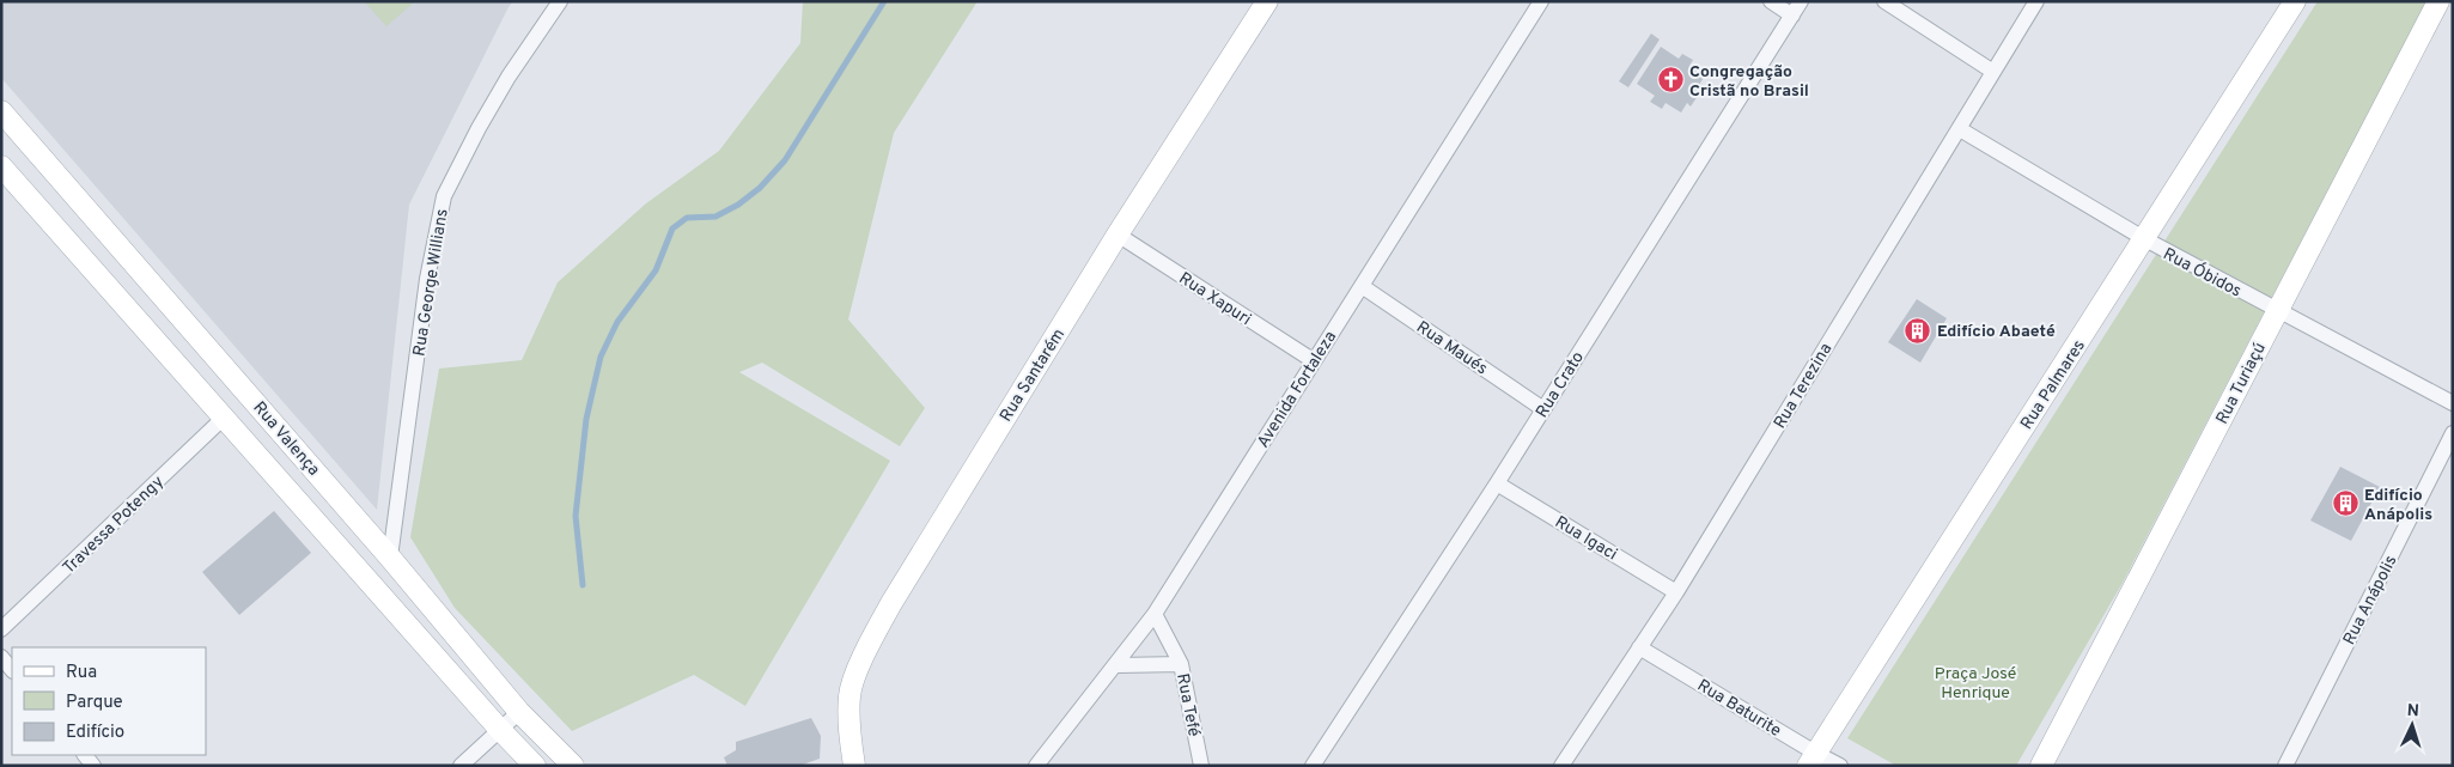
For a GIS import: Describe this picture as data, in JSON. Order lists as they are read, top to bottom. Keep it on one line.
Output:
{"streets":{"street":["Rua Óbidos","Rua George Willians","Rua Xapuri","Rua Maués","Rua Santarém","Rua Turiaçú","Rua Crato","Rua Palmares","Rua Terezina","Avenida Fortaleza","Rua Valença","Travessa Potengy","Rua Igaci","Rua Anápolis","Rua Tefé","Rua Baturite"]},"crossings":[["Rua Óbidos","Rua Turiaçú"],["Rua Óbidos","Rua Palmares"],["Rua Óbidos","Rua Terezina"],["Rua George Willians","Rua Valença"],["Rua Xapuri","Rua Santarém"],["Rua Xapuri","Avenida Fortaleza"],["Rua Maués","Rua Crato"],["Rua Maués","Avenida Fortaleza"],["Rua Crato","Rua Igaci"],["Rua Palmares","Rua Baturite"],["Rua Terezina","Rua Igaci"],["Rua Terezina","Rua Baturite"],["Avenida Fortaleza","Rua Tefé"],["Rua Valença","Travessa Potengy"]],"parks":["Praça José Henrique"],"places":{"church":["Congregação Cristã no Brasil"],"building":["Edifício Abaeté","Edifício Anápolis"]},"legend":["Rua","Parque","Edifício"],"north":"top"}
